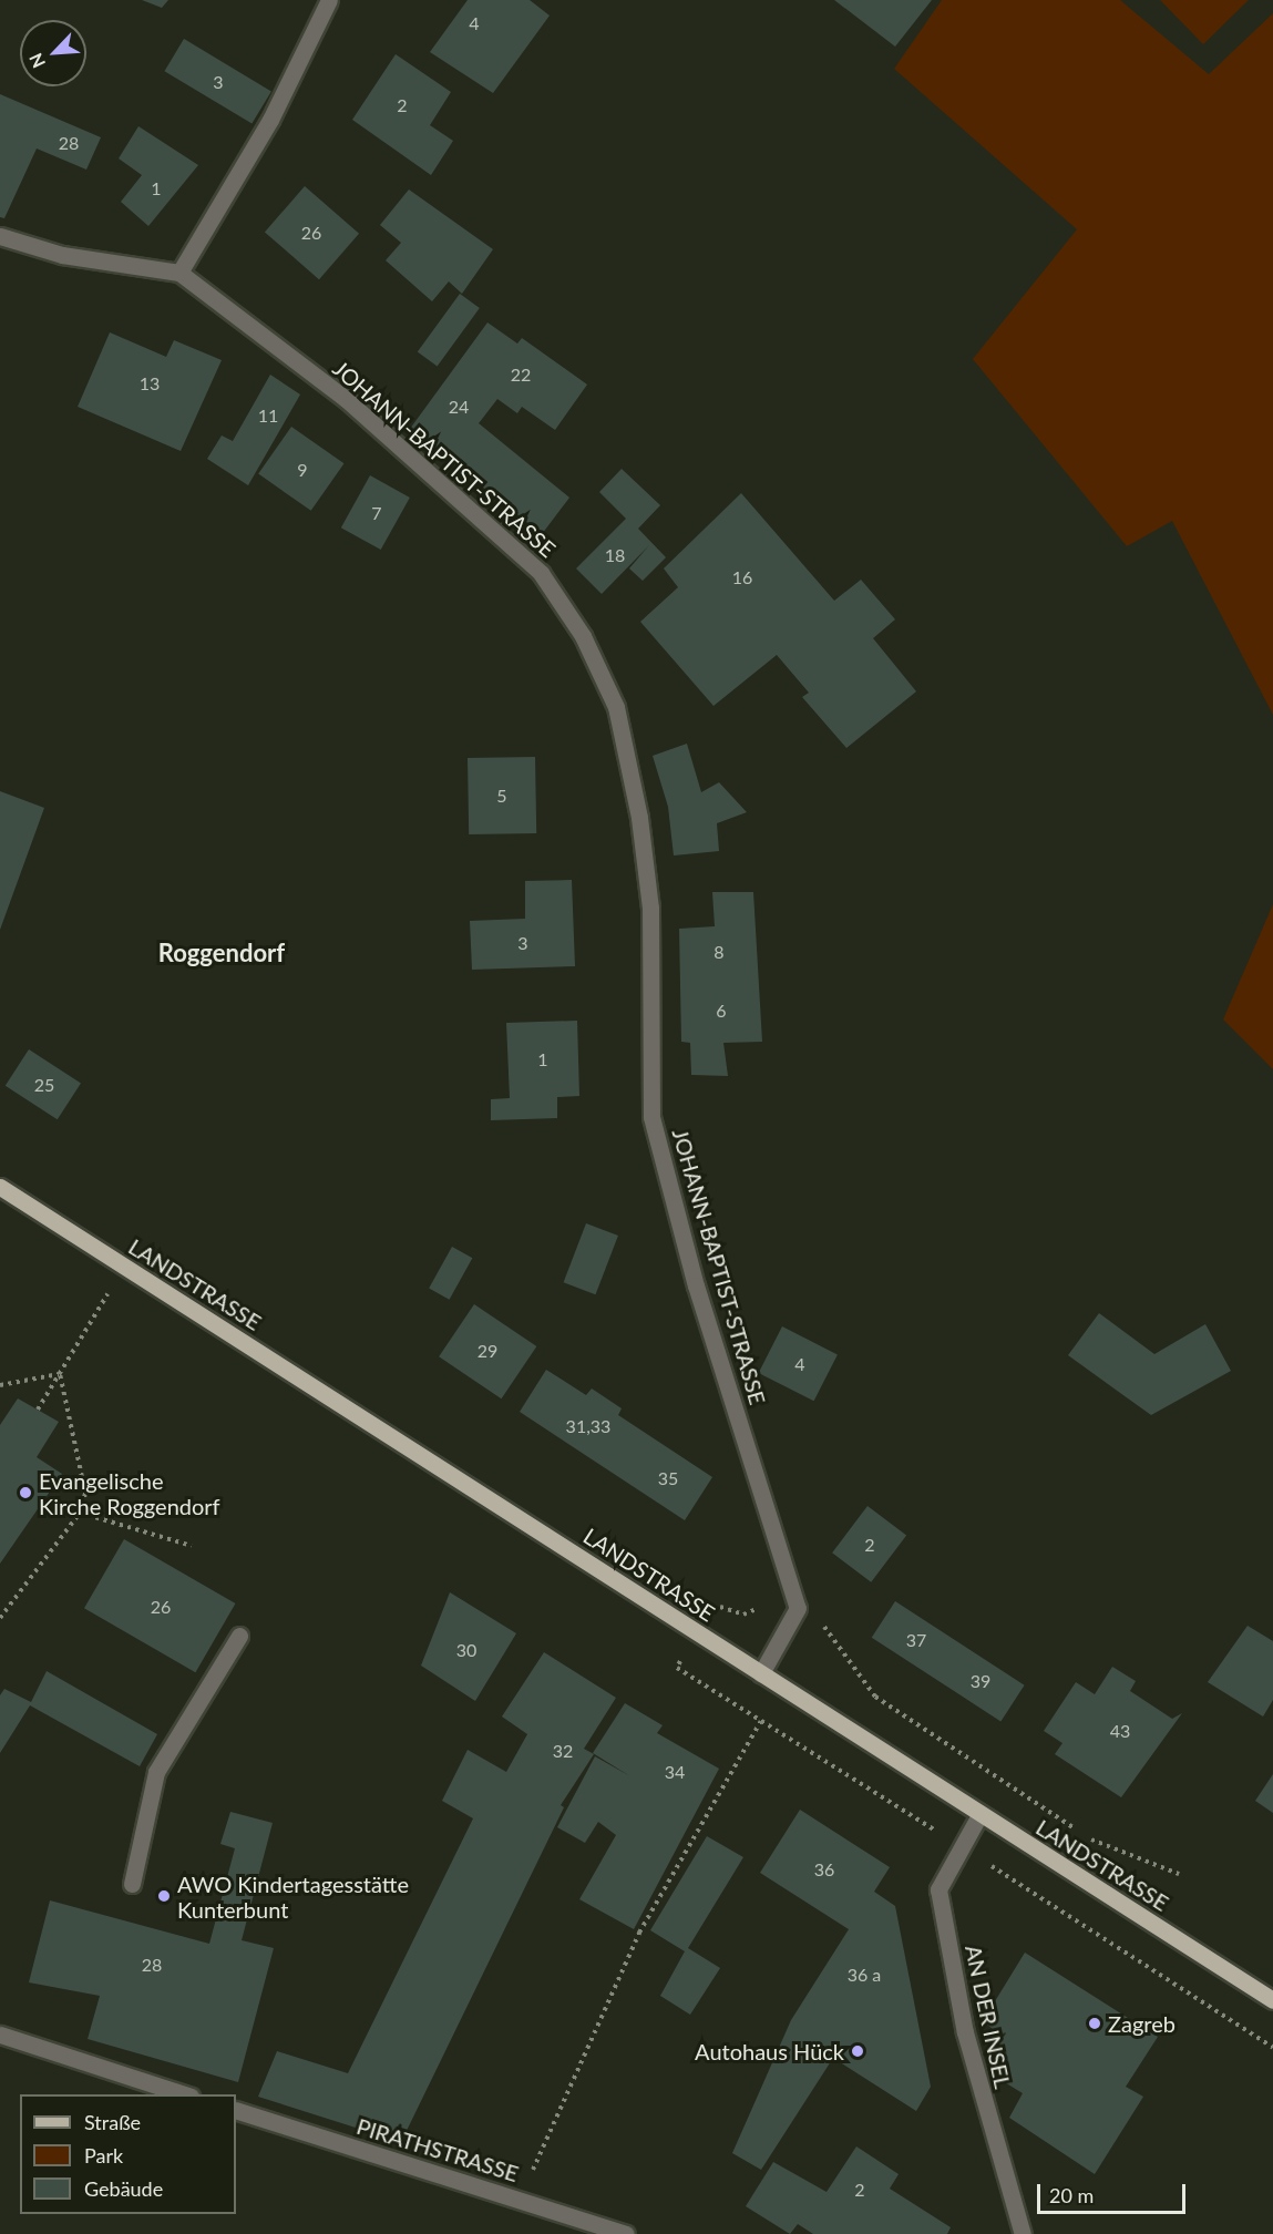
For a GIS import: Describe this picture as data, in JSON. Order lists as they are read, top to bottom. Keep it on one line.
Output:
{"streets":{"main road":["LANDSTRASSE"],"street":["JOHANN-BAPTIST-STRASSE","AN DER INSEL","PIRATHSTRASSE"]},"crossings":[["JOHANN-BAPTIST-STRASSE","LANDSTRASSE"],["LANDSTRASSE","AN DER INSEL"]],"districts":["Roggendorf"],"places":["Evangelische Kirche Roggendorf","AWO Kindertagesstätte Kunterbunt","Zagreb","Autohaus Hück"],"house_numbers":["4","3","2","28","1","26","22","13","24","11","9","7","18","16","5","3","8","6","1","25","29","4","31,33","35","2","26","37","30","39","43","32","34","36","28","36 a","2"],"legend":["Straße","Park","Gebäude"],"scale_bar":"20 m","north":"bottom left"}
